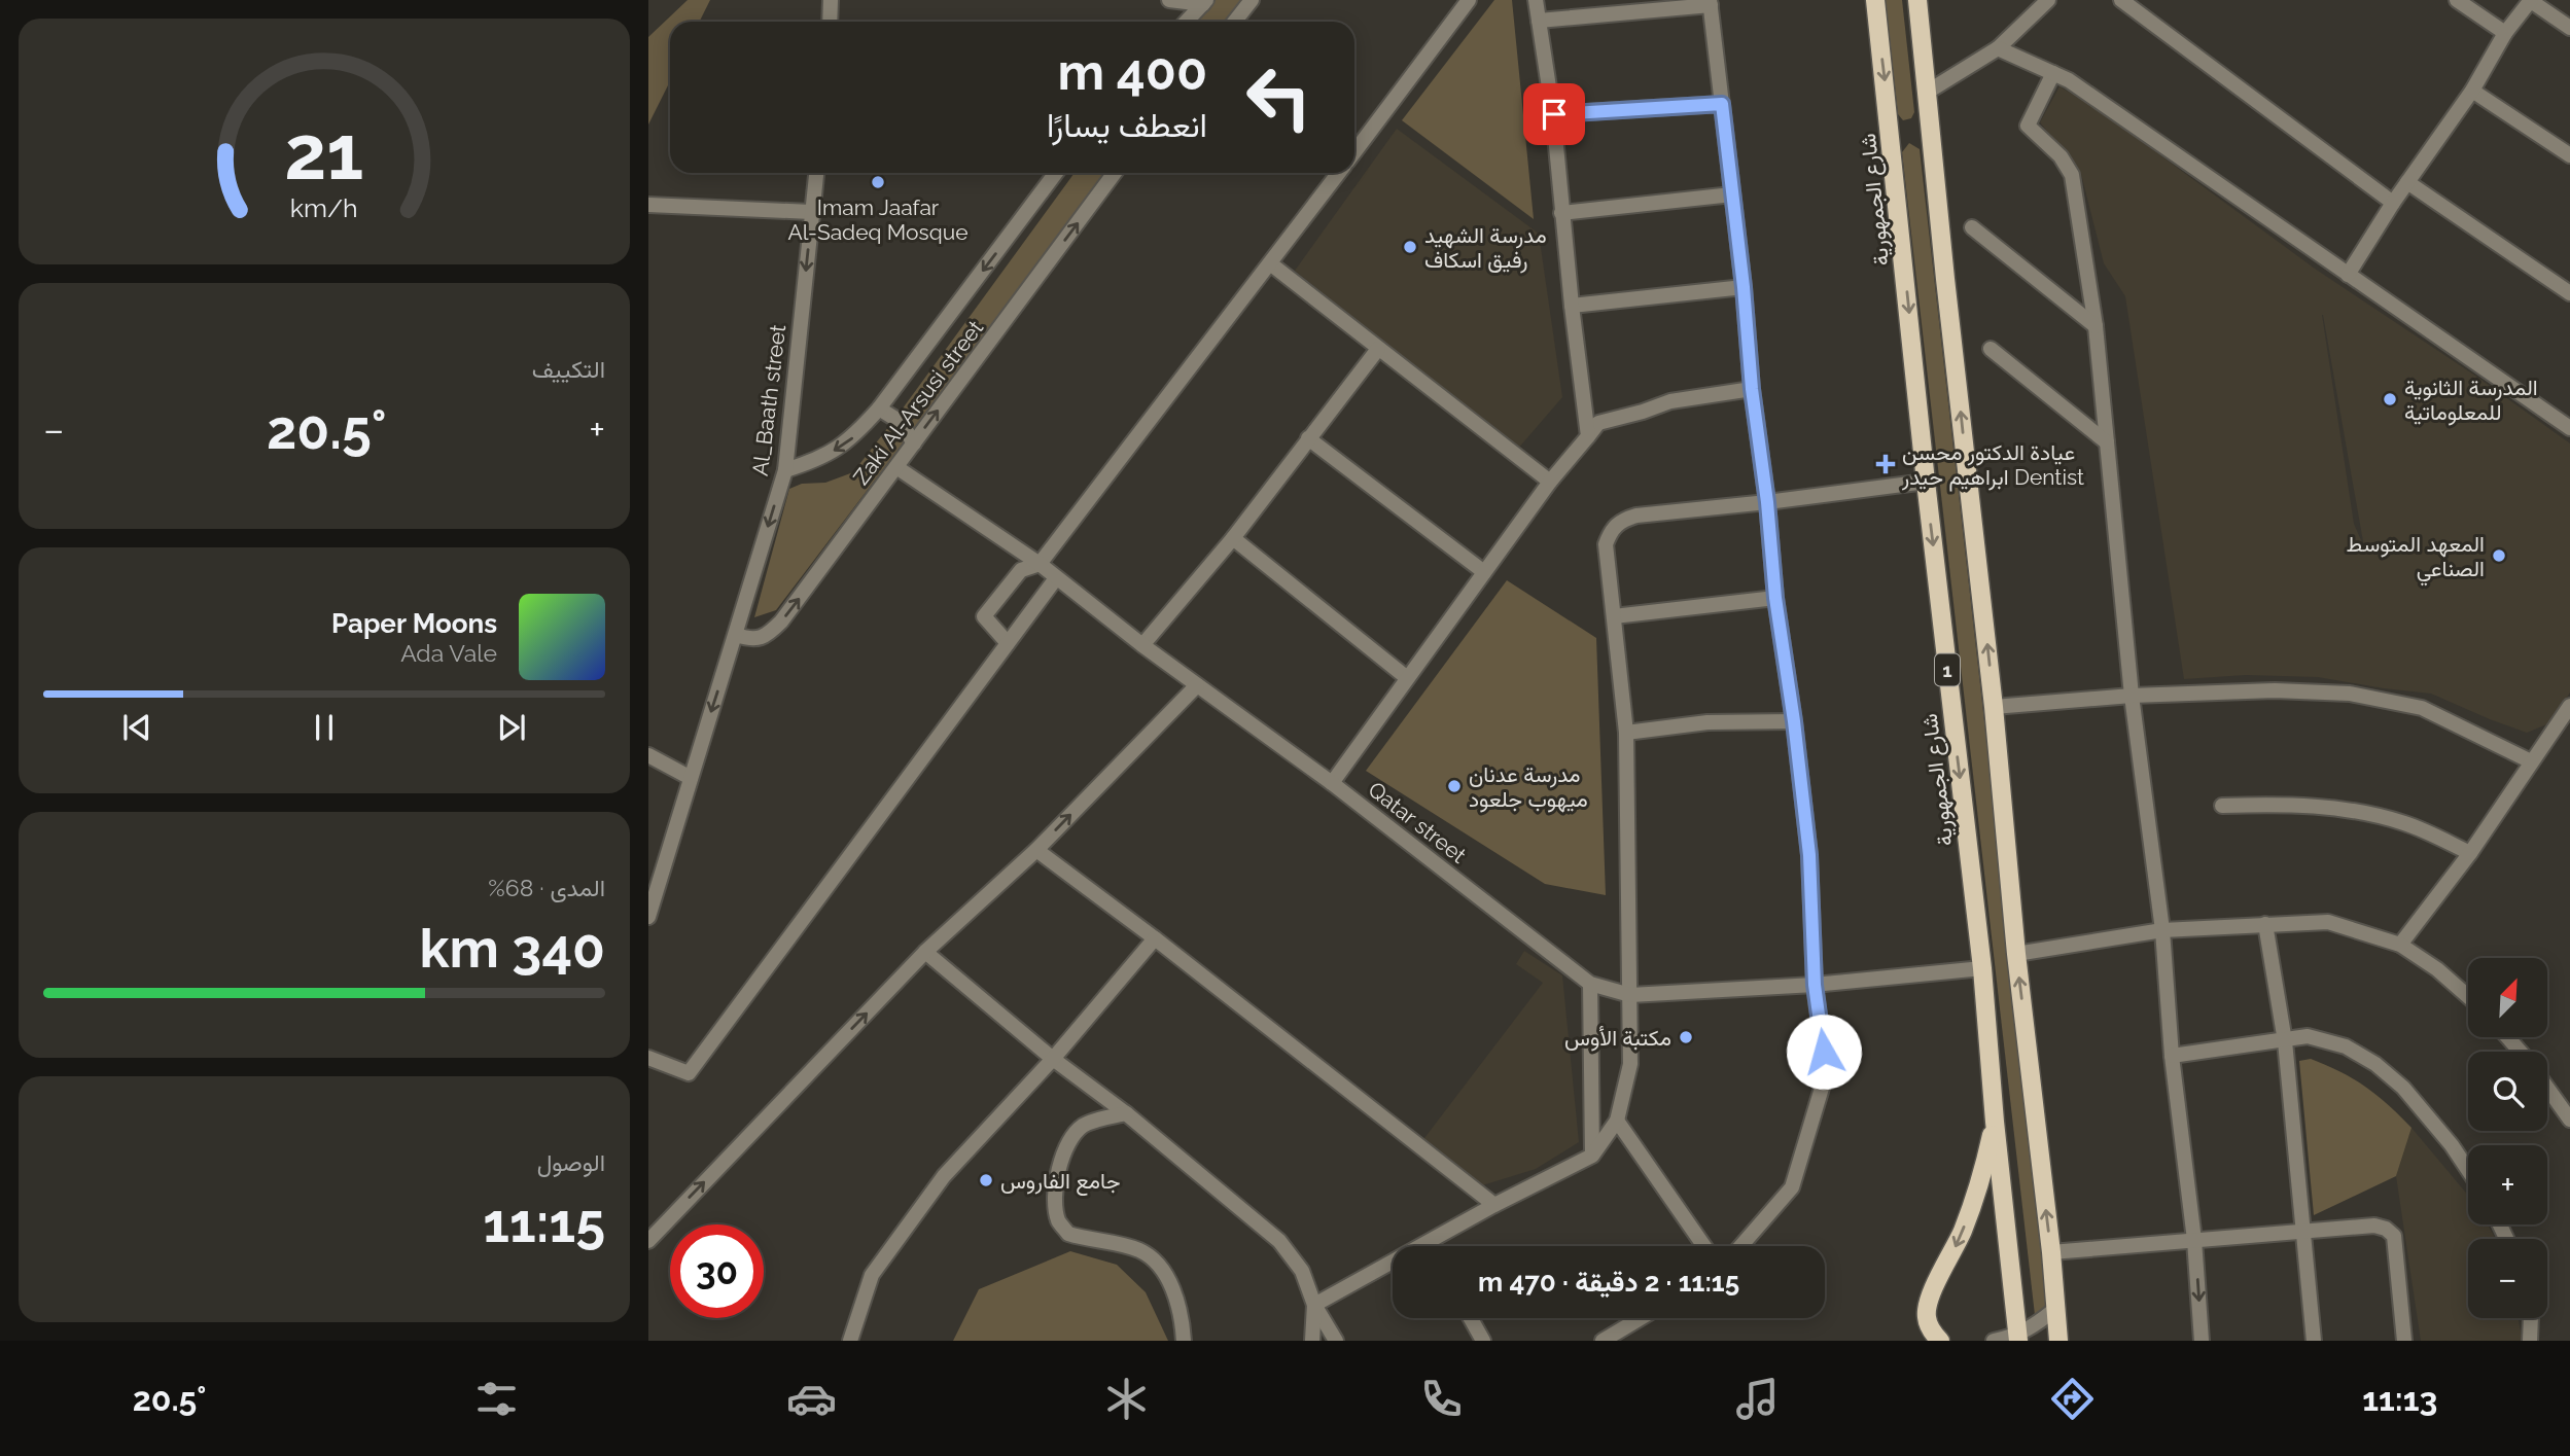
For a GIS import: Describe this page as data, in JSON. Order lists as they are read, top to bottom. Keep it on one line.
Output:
{"streets":{"main road":["شارع الجمهورية","1"],"street":["Al_Baath street","Zaki Al-Arsusi street","Qatar street"]},"crossings":[["شارع الجمهورية","Qatar street"],["Al_Baath street","Zaki Al-Arsusi street"],["Zaki Al-Arsusi street","Qatar street"]],"one_way":["Al_Baath street"],"places":{"other":["Imam Jaafar Al-Sadeq Mosque","مدرسة الشهيد رفيق اسكاف","المدرسة الثانوية للمعلوماتية","المعهد المتوسط الصناعي","مدرسة عدنان ميهوب جلعود","مكتبة الأوس","جامع الفاروس"],"health":["عيادة الدكتور محسن ابراهيم حيدر Dentist"]},"north":"top right","page":{"turn":["400 m","انعطف يسارًا"],"tile":["التكييف",["المدى · 68%","340 km"],["الوصول","11:15"]],"heat":["−","20.5°","+"],"song":["Paper Moons","Ada Vale"],"map_buttons":["+","−"],"limit":"30","trip":"11:15 · 2 دقيقة · 470 m","tabs":["11:13","20.5°"],"gauge":["21","km/h"]}}
